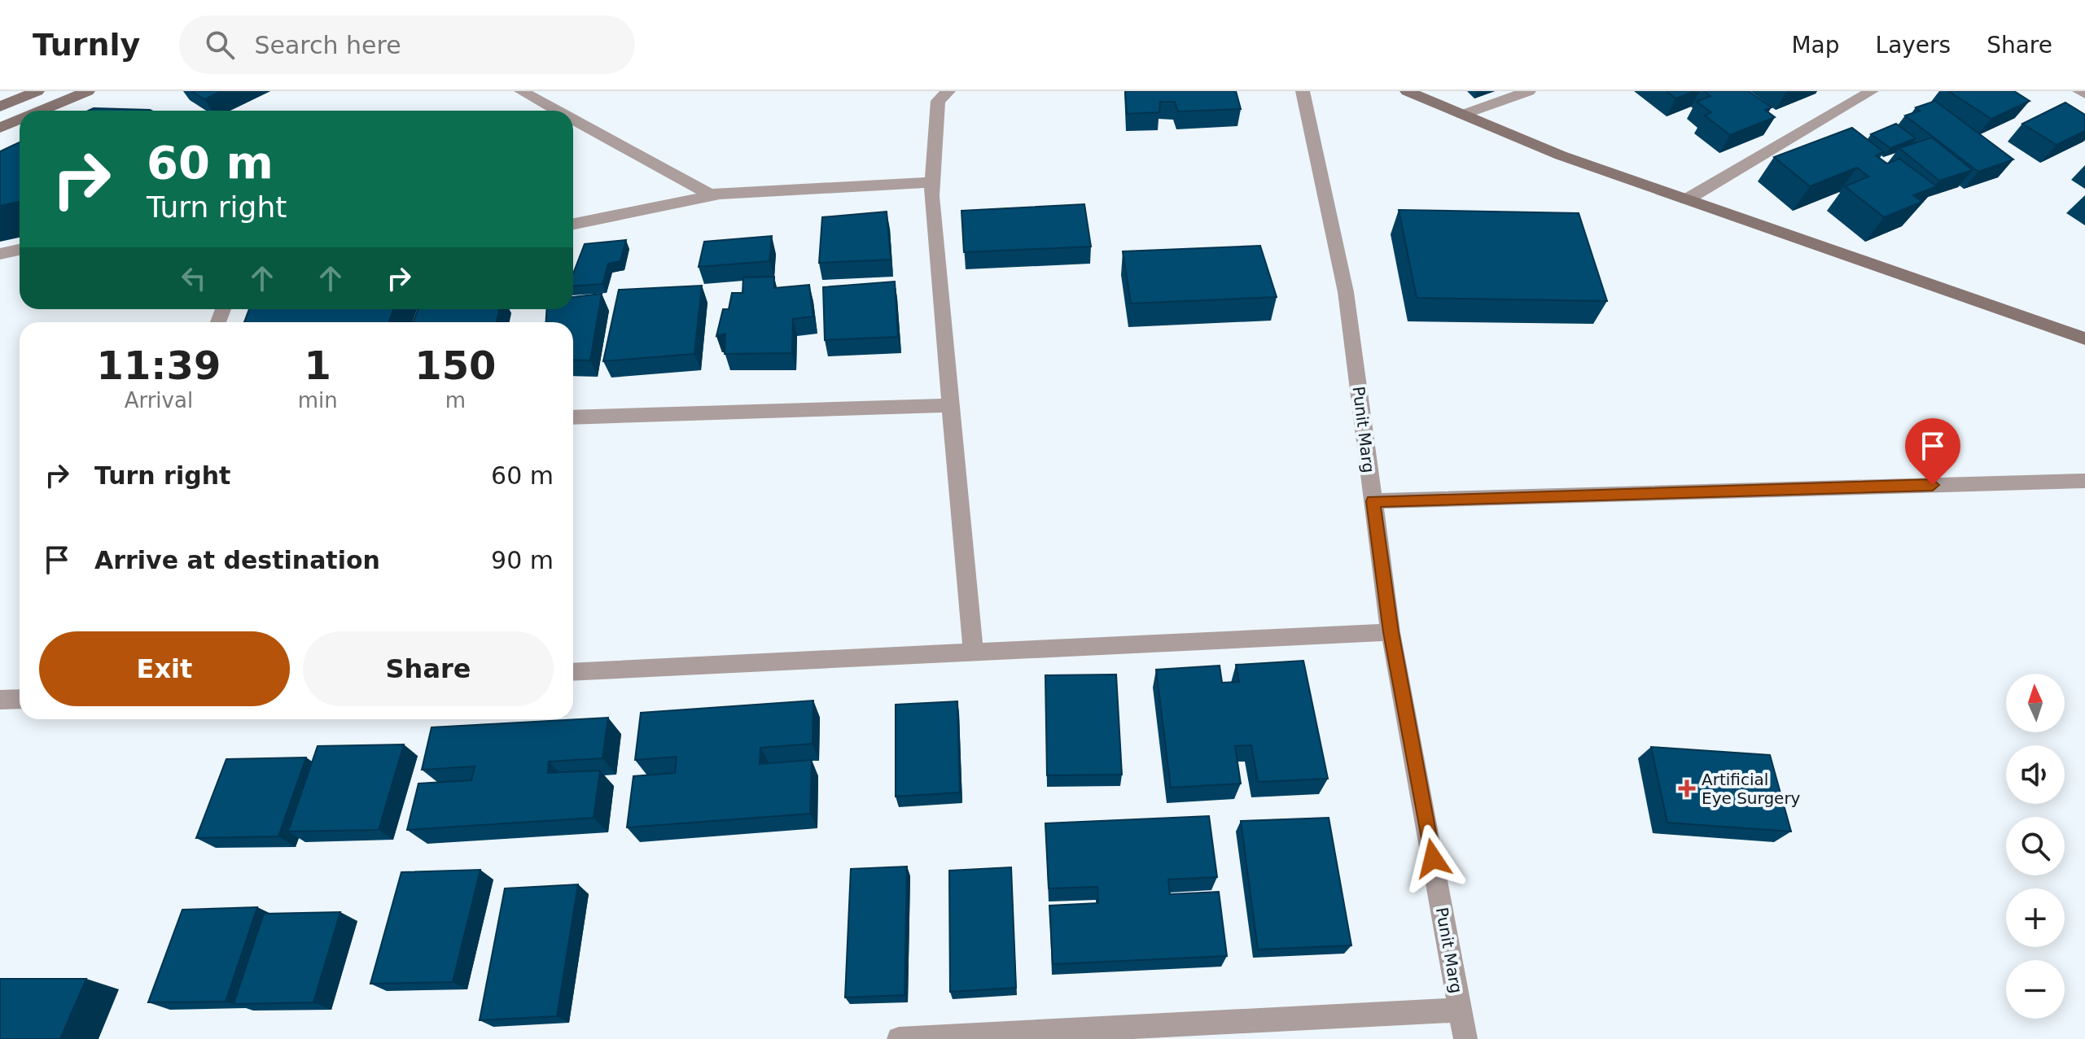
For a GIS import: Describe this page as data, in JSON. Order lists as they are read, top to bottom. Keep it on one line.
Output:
{"streets":{"street":["Punit Marg"]},"places":{"health":["Artificial Eye Surgery"]},"north":"top","page":{"header":"Turnly","search":"Search here","nav":["Map","Layers","Share"],"turn":["60 m","Turn right"],"eta":["11:39","Arrival","1","min","150","m"],"list":[{"name":"Turn right","value":"60 m"},{"name":"Arrive at destination","value":"90 m"}],"buttons":["Exit","Share"],"map_buttons":["+","−"]}}
